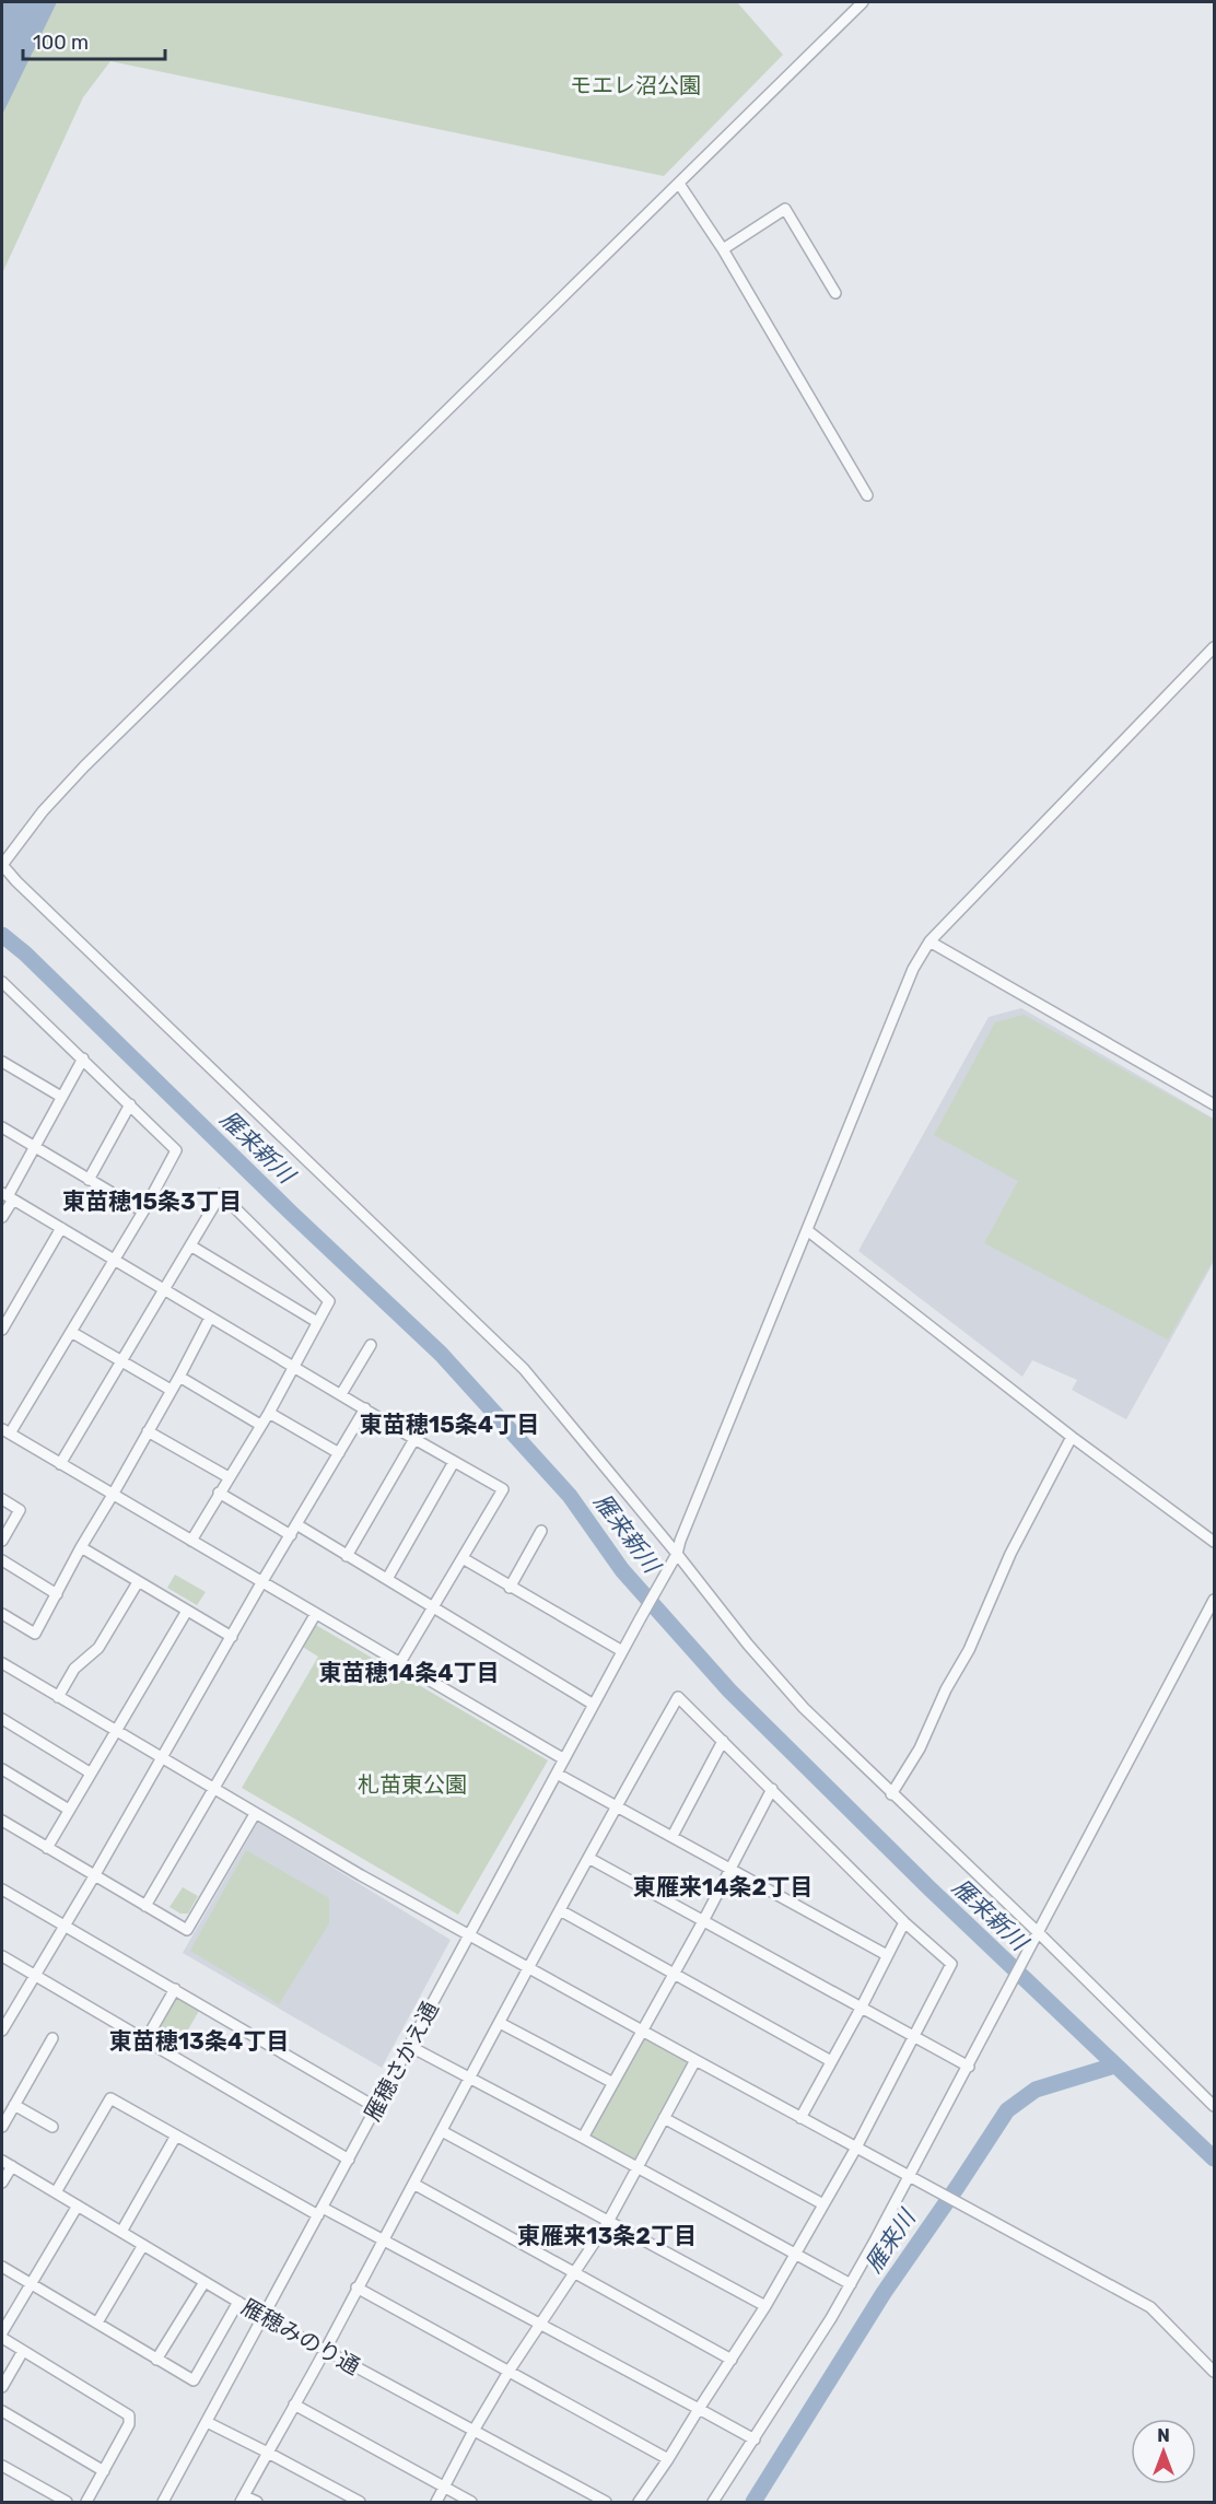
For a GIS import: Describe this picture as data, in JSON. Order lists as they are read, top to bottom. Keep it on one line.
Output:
{"streets":{"street":["雁穂さかえ通","雁穂みのり通"]},"crossings":[["雁穂さかえ通","雁穂みのり通"]],"districts":["東苗穂15条3丁目","東苗穂15条4丁目","東苗穂14条4丁目","東雁来14条2丁目","東苗穂13条4丁目","東雁来13条2丁目"],"water":["雁来新川","雁来川"],"parks":["モエレ沼公園","札苗東公園"],"scale_bar":"100 m","north":"top"}
